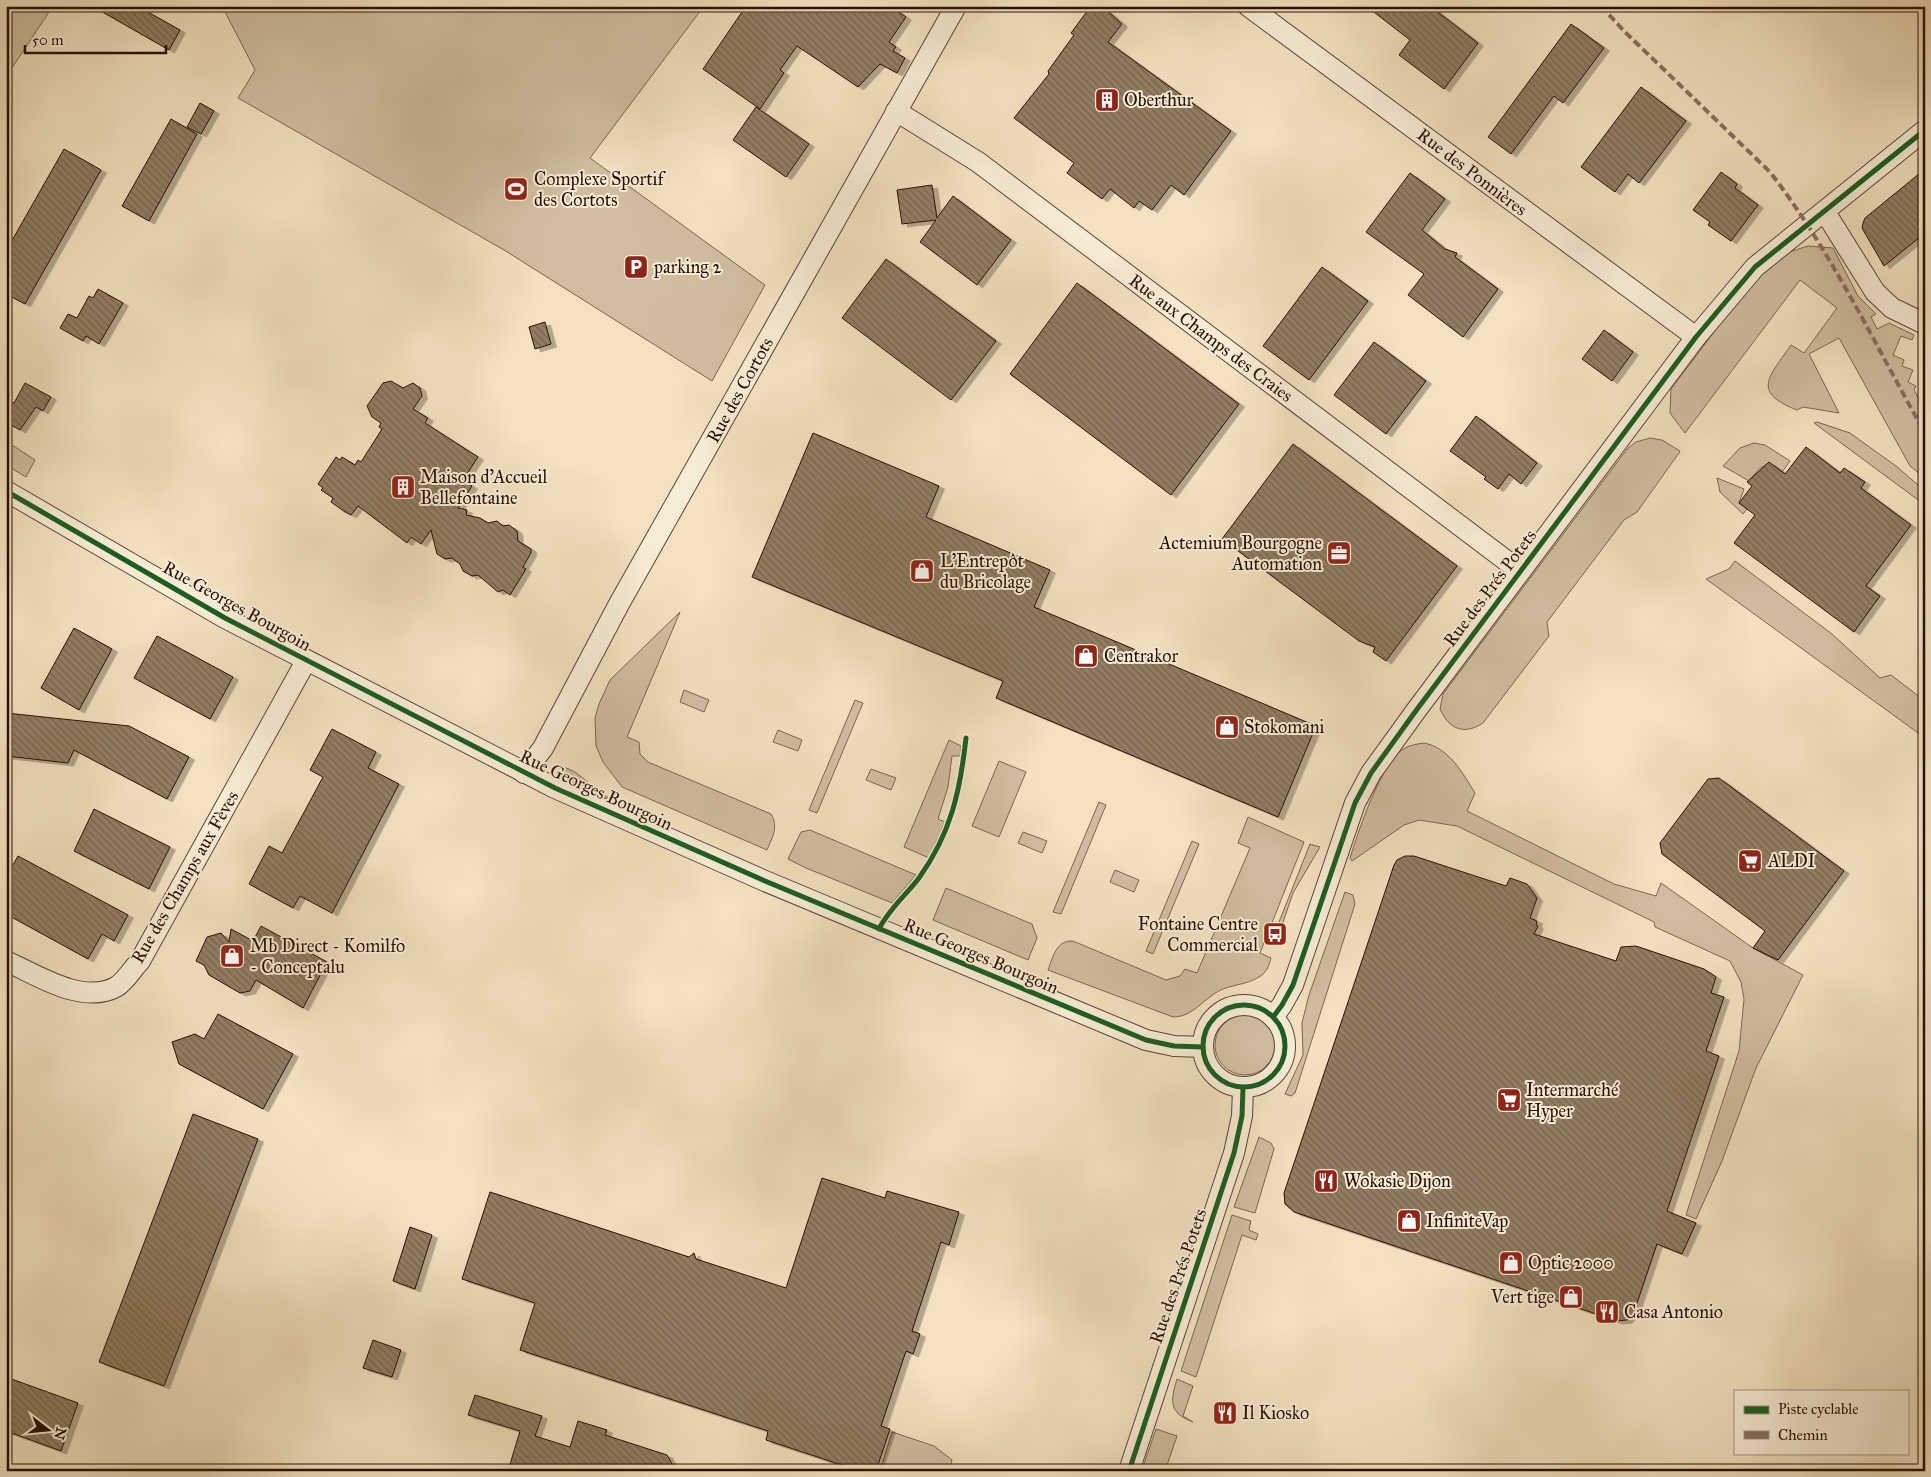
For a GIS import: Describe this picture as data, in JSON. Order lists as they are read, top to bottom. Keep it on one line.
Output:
{"streets":{"street":["Rue des Ponnières","Rue aux Champs des Craies","Rue des Cortots","Rue des Prés Potets","Rue Georges Bourgoin","Rue des Champs aux Fèves"]},"crossings":[["Rue des Ponnières","Rue des Prés Potets"],["Rue aux Champs des Craies","Rue des Cortots"],["Rue aux Champs des Craies","Rue des Prés Potets"],["Rue des Cortots","Rue Georges Bourgoin"],["Rue des Prés Potets","Rue Georges Bourgoin"],["Rue Georges Bourgoin","Rue des Champs aux Fèves"]],"places":{"building":["Oberthur","Maison d'Accueil Bellefontaine"],"sports":["Complexe Sportif des Cortots"],"parking":["parking 2"],"office":["Actemium Bourgogne Automation"],"shop":["L'Entrepôt du Bricolage","Centrakor","Stokomani","Mb Direct - Komilfo - Conceptalu","InfiniteVap","Optic 2000","Vert tige"],"supermarket":["ALDI","Intermarché Hyper"],"bus stop":["Fontaine Centre Commercial"],"restaurant":["Wokasie Dijon","Casa Antonio","Il Kiosko"]},"legend":["Piste cyclable","Chemin"],"scale_bar":"50 m","north":"right"}
